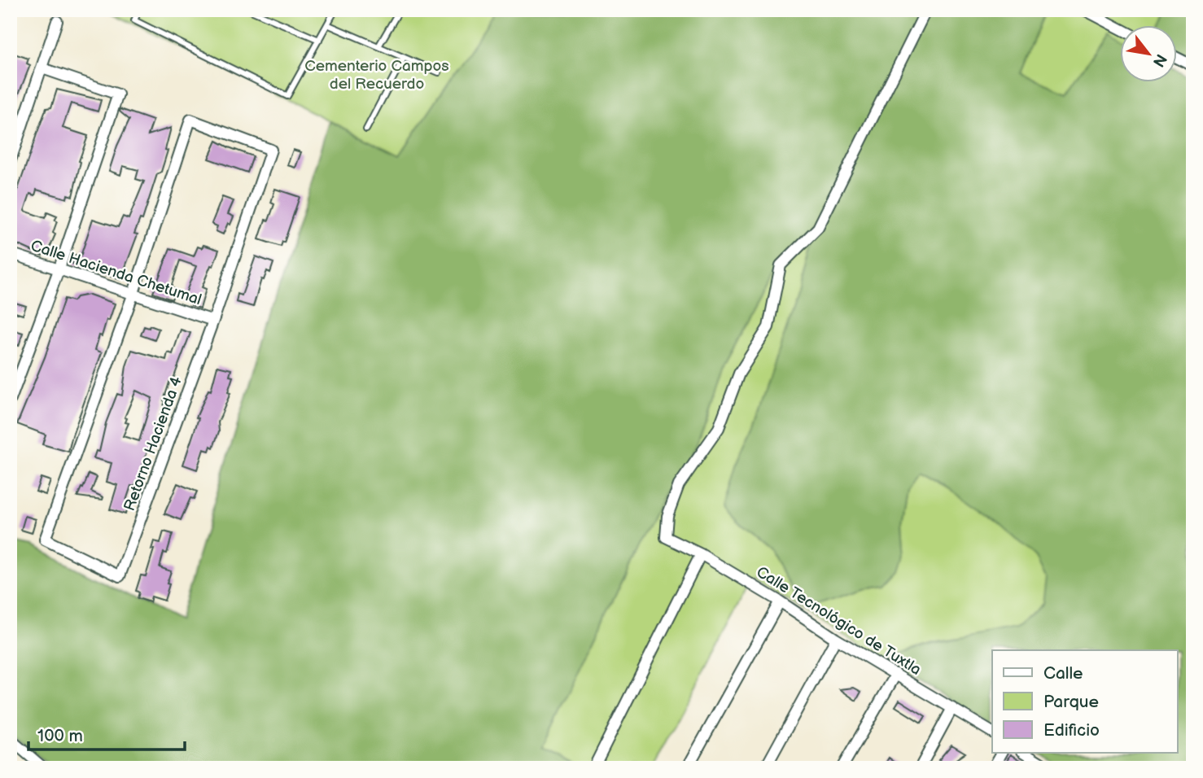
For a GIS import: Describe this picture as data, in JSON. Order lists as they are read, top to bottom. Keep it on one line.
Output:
{"streets":{"street":["Calle Hacienda Chetumal","Retorno Hacienda 4","Calle Tecnológico de Tuxtla"]},"crossings":[["Calle Hacienda Chetumal","Retorno Hacienda 4"]],"parks":["Cementerio Campos del Recuerdo"],"legend":["Calle","Parque","Edificio"],"scale_bar":"100 m","north":"bottom right"}
